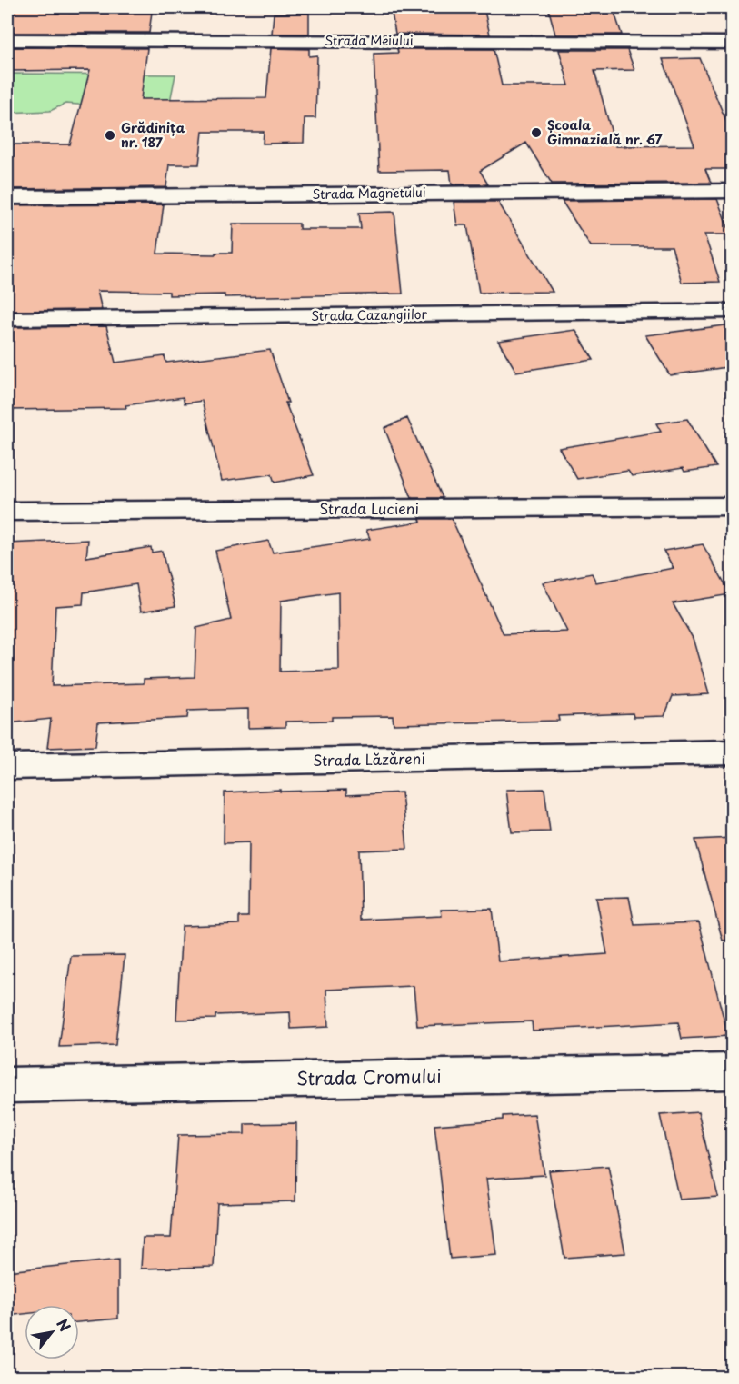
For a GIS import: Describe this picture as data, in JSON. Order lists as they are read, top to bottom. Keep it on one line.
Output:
{"streets":{"street":["Strada Meiului","Strada Magnetului","Strada Cazangiilor","Strada Lucieni","Strada Lăzăreni","Strada Cromului"]},"places":["Școala Gimnazială nr. 67","Grădinița nr. 187"],"north":"top right"}
